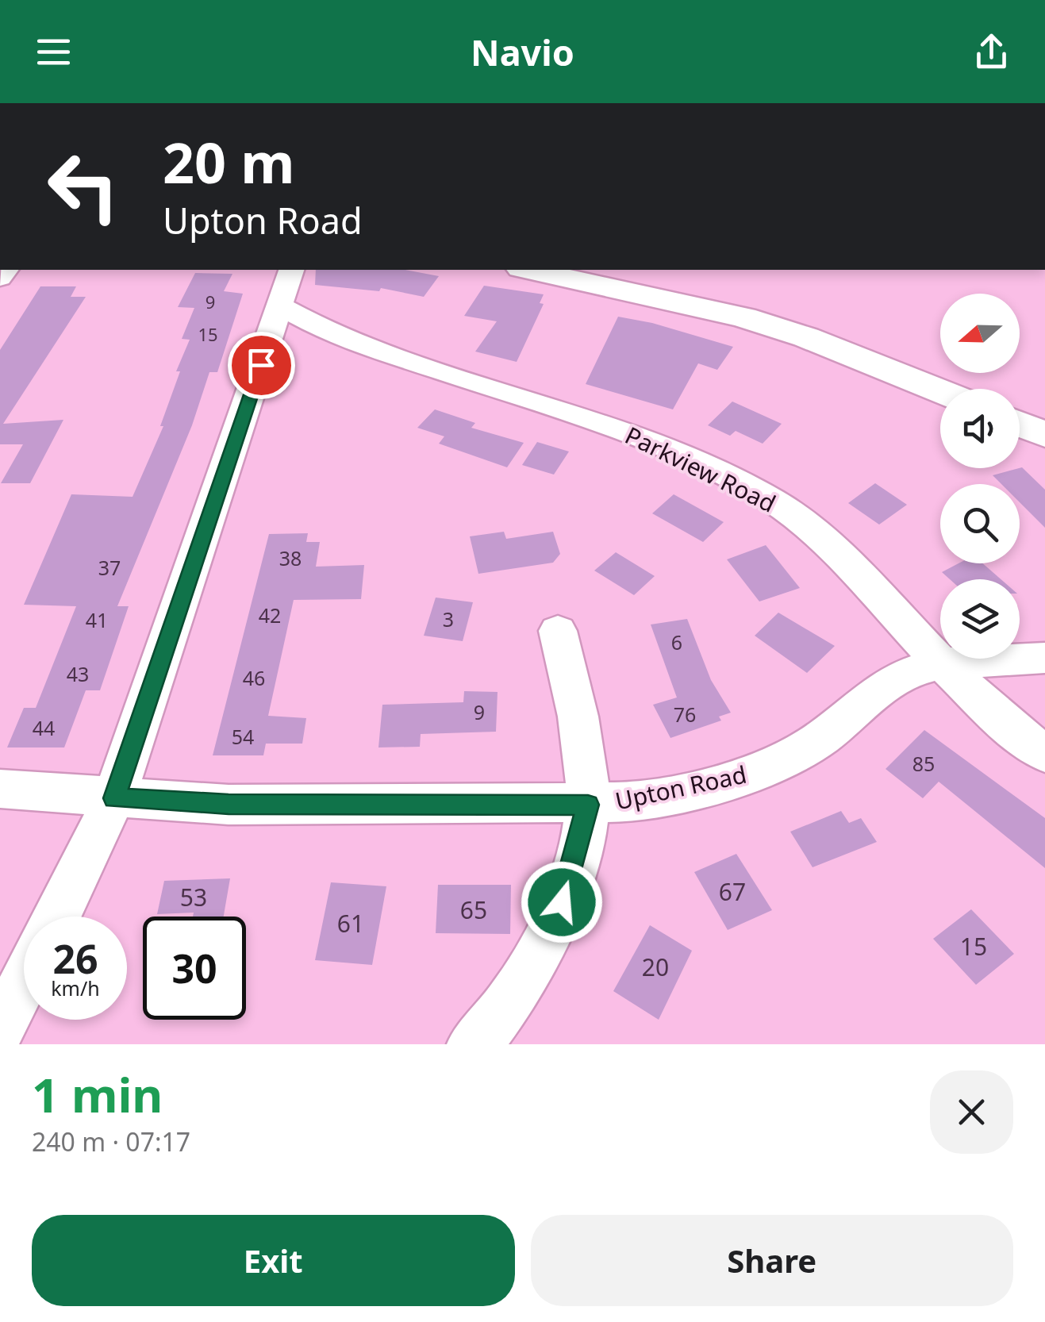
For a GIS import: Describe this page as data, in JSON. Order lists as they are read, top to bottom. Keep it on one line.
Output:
{"streets":{"street":["Parkview Road","Upton Road"]},"crossings":[["Parkview Road","Upton Road"]],"house_numbers":["9","15","38","37","42","3","41","6","43","46","9","76","44","54","85","67","53","65","61","15","20"],"north":"left","page":{"header":"Navio","turn":["20 m","Upton Road"],"speed":"26 km/h","limit":"30","heading":["1 min","240 m · 07:17"],"buttons":["Exit","Share"]}}
